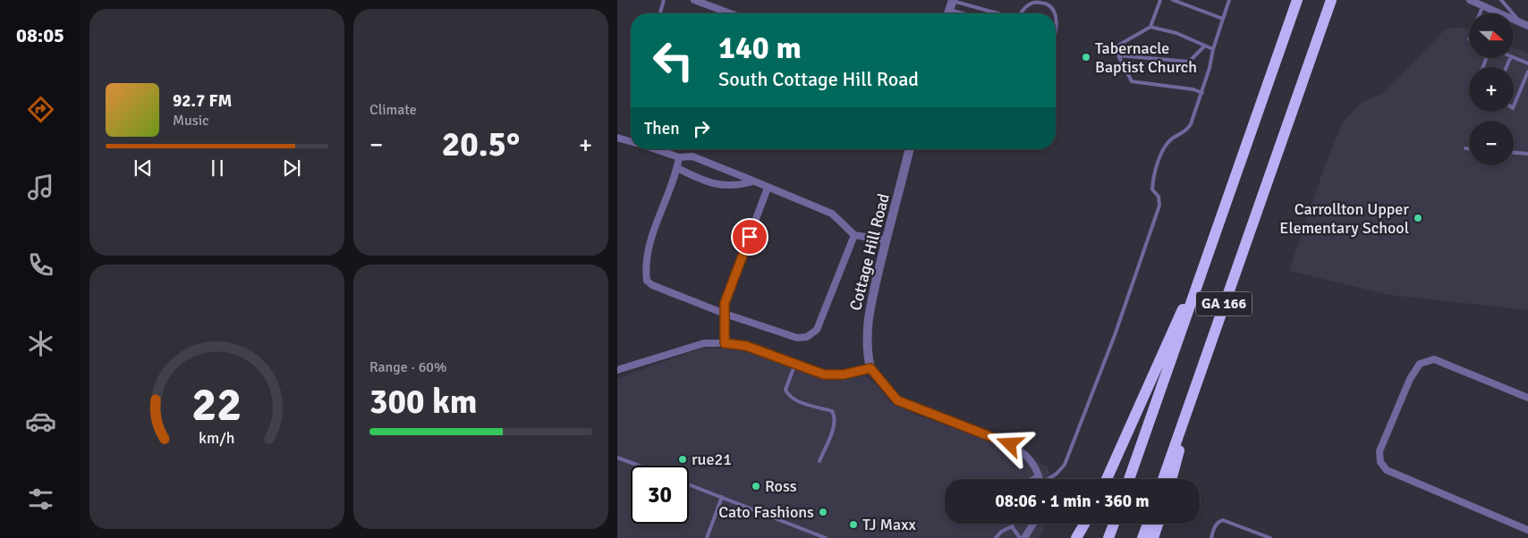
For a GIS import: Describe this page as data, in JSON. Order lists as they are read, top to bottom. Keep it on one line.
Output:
{"streets":{"highway":["GA 166"],"street":["Cottage Hill Road"]},"places":["Tabernacle Baptist Church","Carrollton Upper Elementary School","rue21","Ross","Cato Fashions","TJ Maxx"],"north":"right","page":{"tabs":"08:05","tile":["Climate",["Range · 60%","300 km"]],"map_buttons":["+","−"],"turn":["140 m","South Cottage Hill Road"],"song":["92.7 FM","Music"],"then":"Then","heat":["−","20.5°","+"],"limit":"30","trip":"08:06 · 1 min · 360 m","gauge":["22","km/h"]}}
